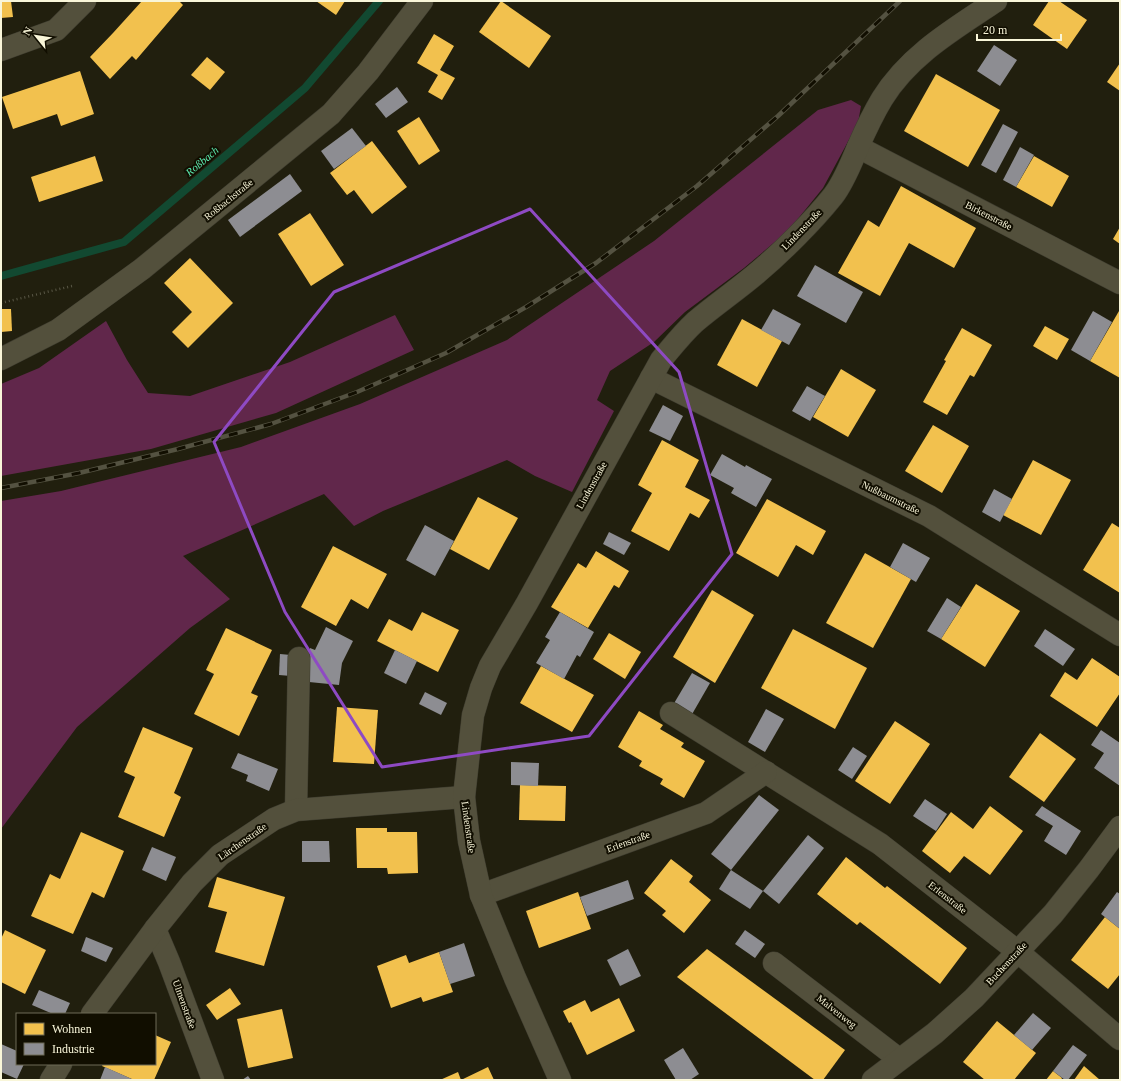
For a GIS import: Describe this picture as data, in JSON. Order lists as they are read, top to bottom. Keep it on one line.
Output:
{"streets":{"street":["Roßbachstraße","Birkenstraße","Lindenstraße","Nußbaumstraße","Lärchenstraße","Erlenstraße","Buchenstraße","Ulmenstraße","Malvenweg"]},"crossings":[["Birkenstraße","Lindenstraße"],["Lindenstraße","Nußbaumstraße"],["Lindenstraße","Lärchenstraße"],["Lindenstraße","Erlenstraße"],["Lärchenstraße","Ulmenstraße"],["Erlenstraße","Buchenstraße"],["Buchenstraße","Malvenweg"]],"water":["Roßbach"],"legend":["Wohnen","Industrie"],"scale_bar":"20 m","north":"top left"}
